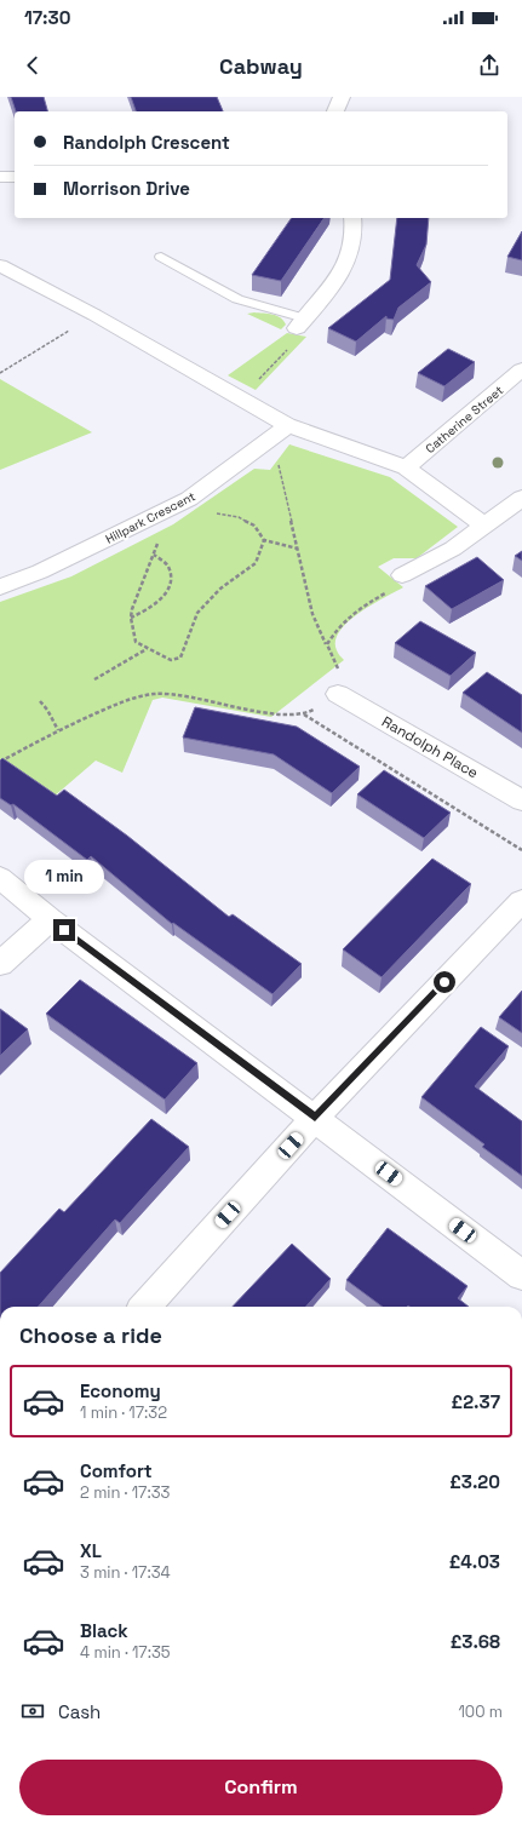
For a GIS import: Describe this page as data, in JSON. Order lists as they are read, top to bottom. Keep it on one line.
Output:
{"streets":{"street":["Catherine Street","Hillpark Crescent","Randolph Place"]},"page":{"status":"17:30","header":"Cabway","banner":["Randolph Crescent","Morrison Drive"],"bubble":"1 min","heading":"Choose a ride","list":[{"name":"Economy","note":"1 min · 17:32","value":"£2.37"},{"name":"Comfort","note":"2 min · 17:33","value":"£3.20"},{"name":"XL","note":"3 min · 17:34","value":"£4.03"},{"name":"Black","note":"4 min · 17:35","value":"£3.68"}],"pay":["Cash","100 m"],"buttons":"Confirm"}}
